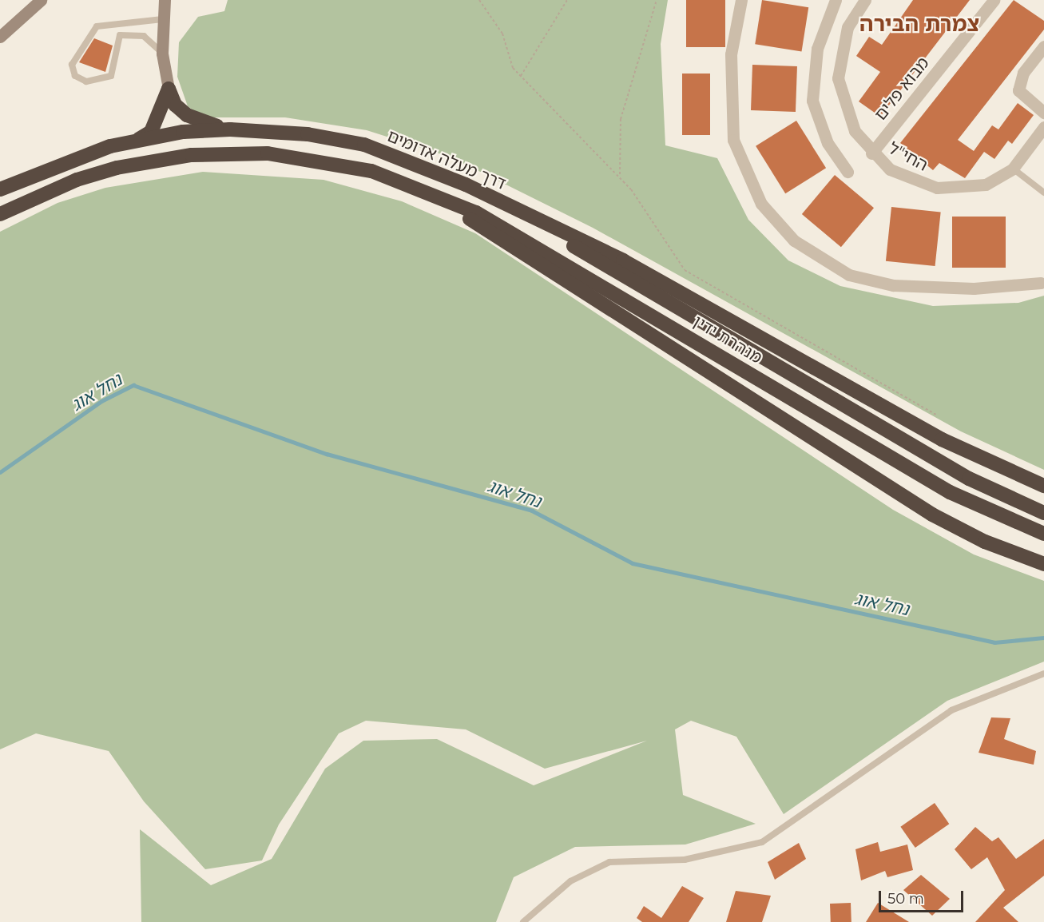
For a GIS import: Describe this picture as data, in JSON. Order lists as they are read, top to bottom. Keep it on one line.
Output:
{"streets":{"highway":["דרך מעלה אדומים","מנהרת ידין"],"street":["מבוא פלים","החי\"ל"]},"crossings":[["מבוא פלים","החי\"ל"],["דרך מעלה אדומים","מנהרת ידין"]],"districts":["צמרת הבירה"],"water":["נחל אוג"],"scale_bar":"50 m"}
